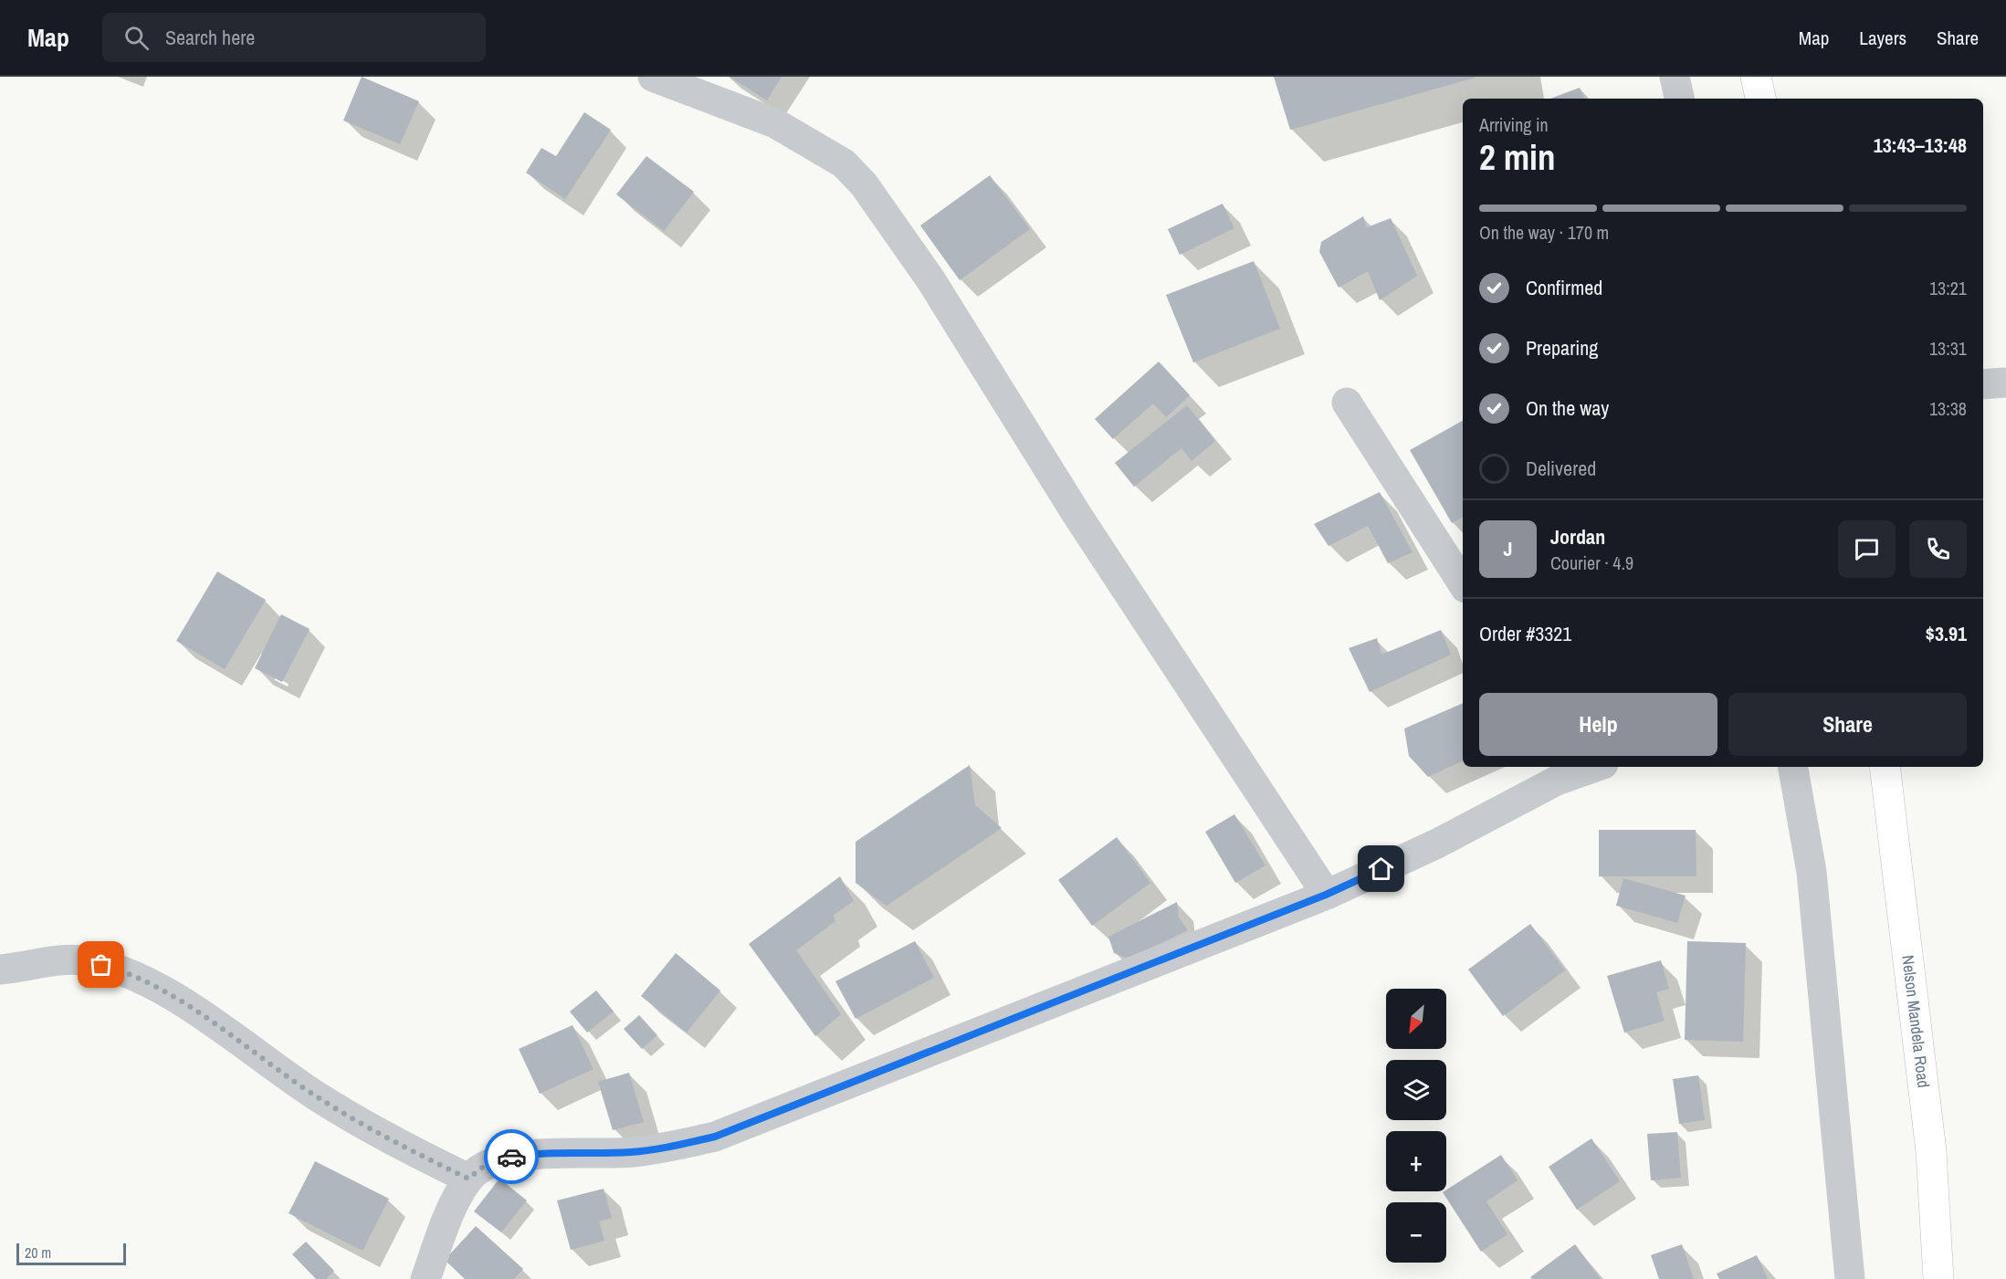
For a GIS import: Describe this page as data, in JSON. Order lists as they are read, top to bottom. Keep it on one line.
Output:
{"streets":{"main road":["Nelson Mandela Road"]},"scale_bar":"20 m","north":"bottom left","page":{"header":"Map","search":"Search here","nav":["Map","Layers","Share"],"heading":["2 min","Arriving in","13:43–13:48"],"panel":["Jordan","Courier · 4.9","Order #3321","$3.91"],"bar":"On the way · 170 m","list":[["Confirmed","13:21"],["Preparing","13:31"],["On the way","13:38"],"Delivered"],"round":"J","buttons":["Help","Share"],"map_buttons":["+","−"],"scale":"20 m"}}
